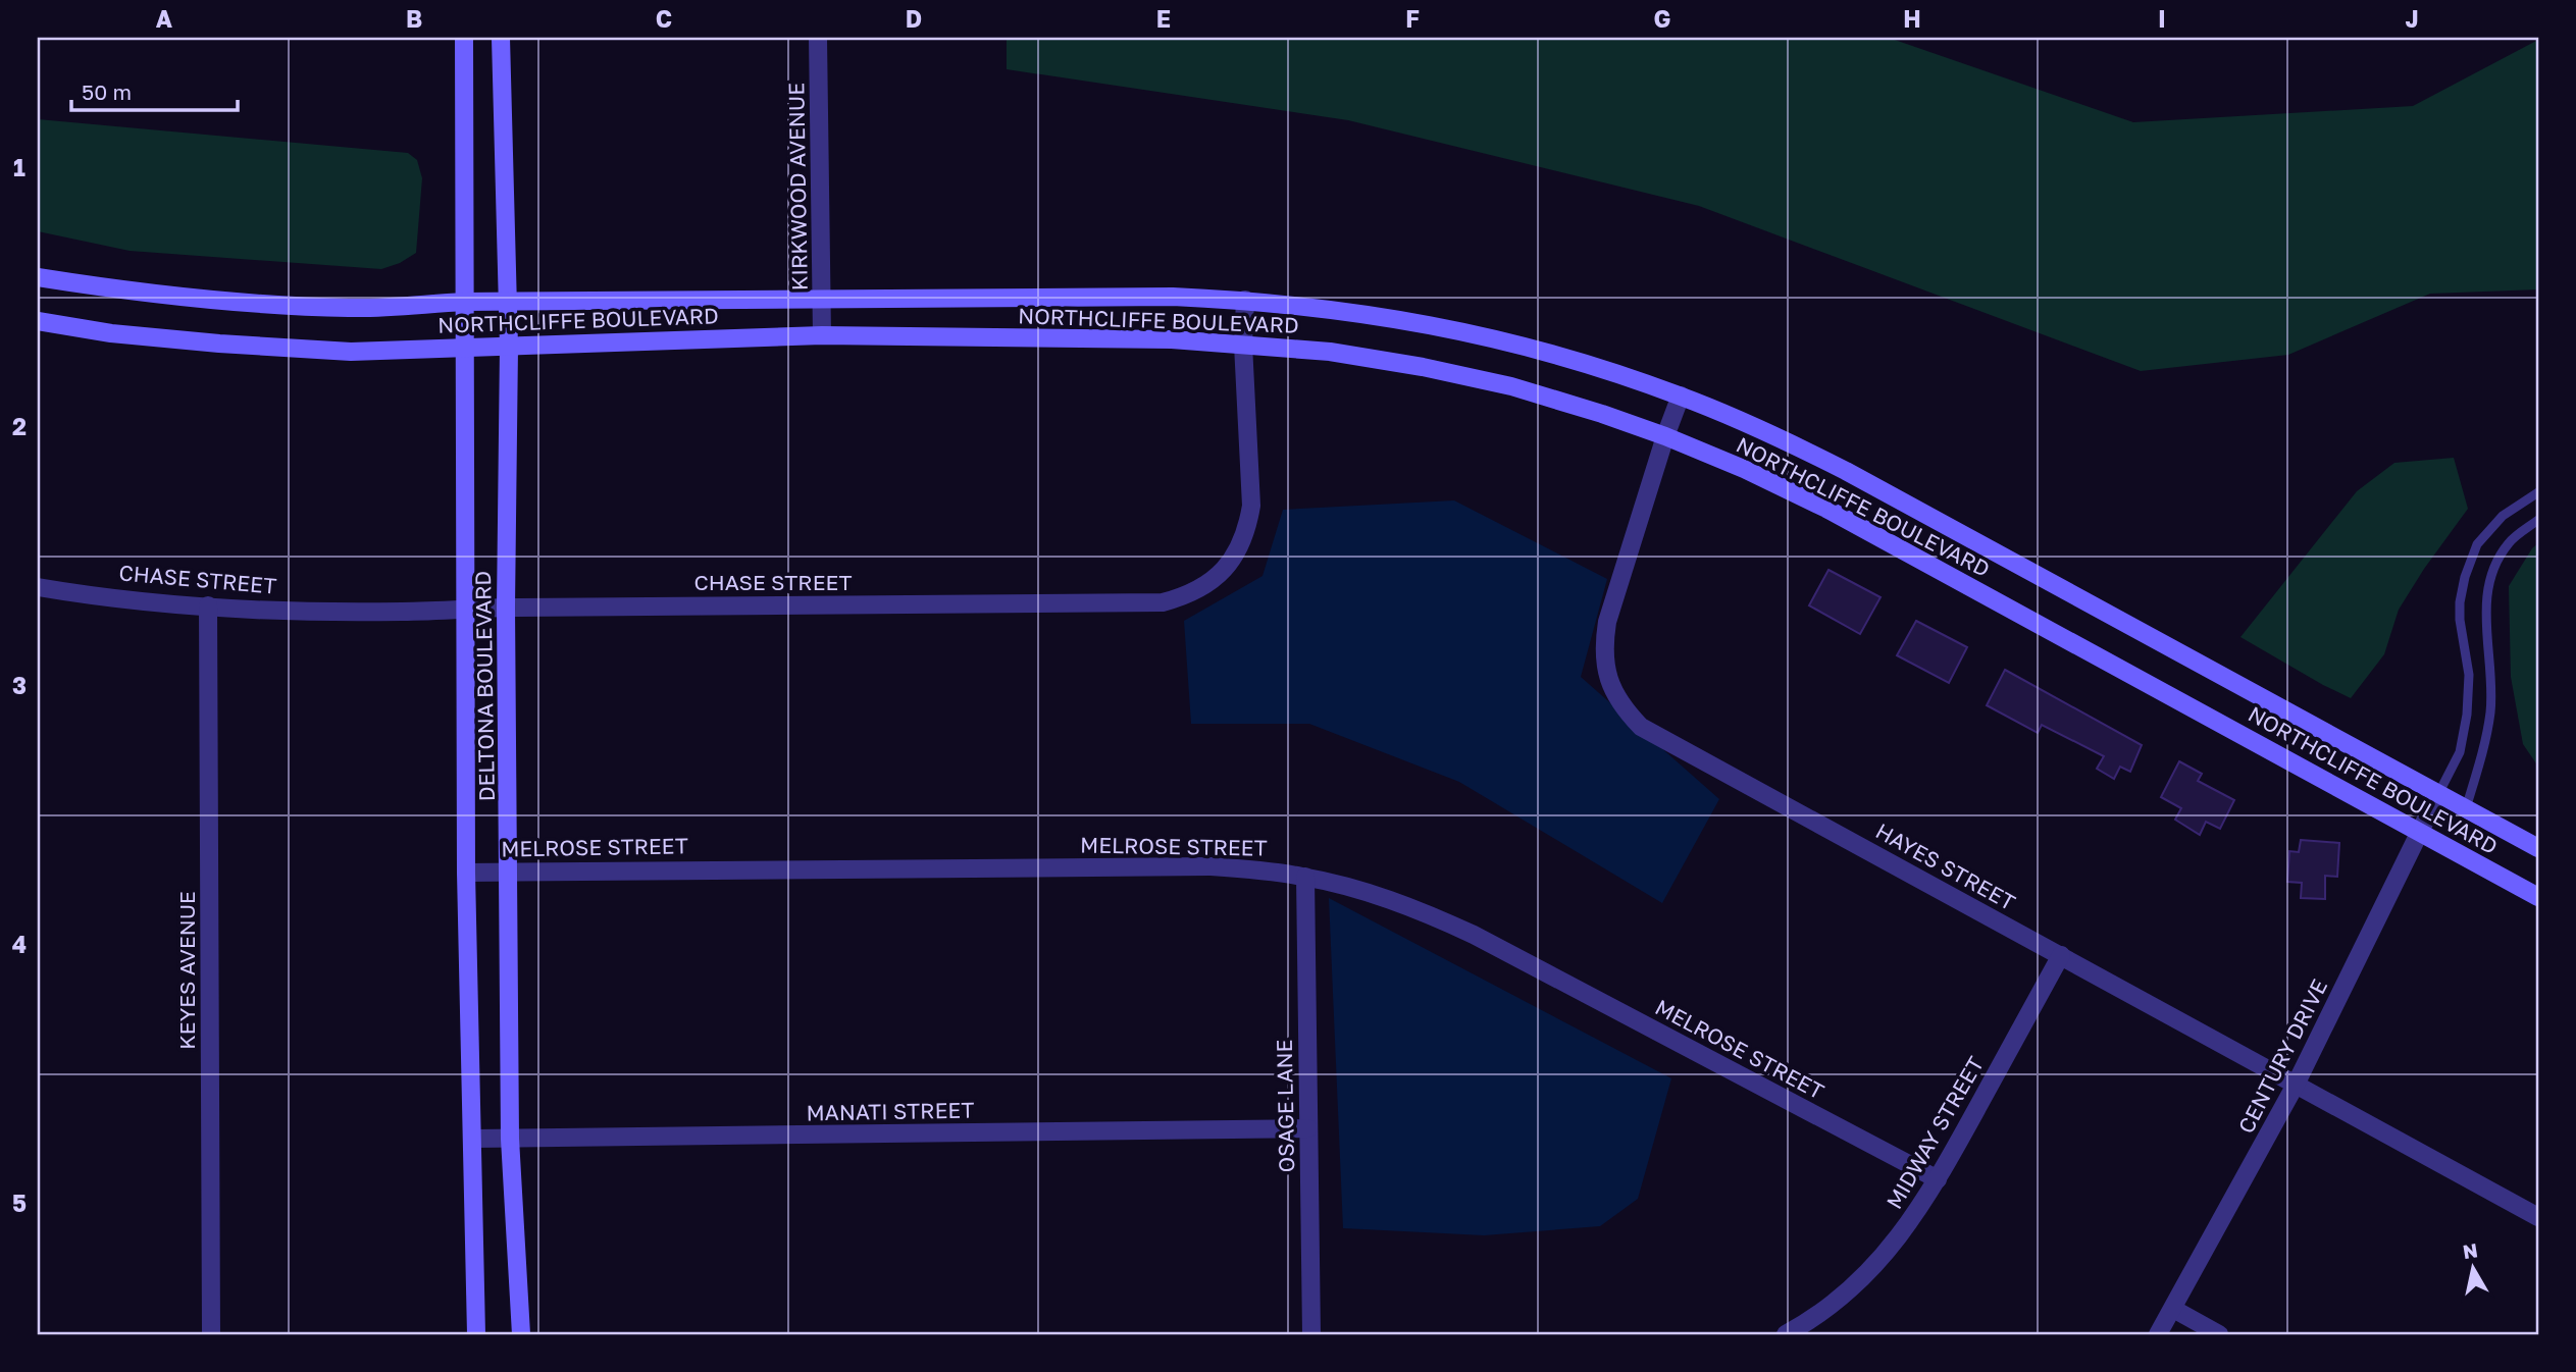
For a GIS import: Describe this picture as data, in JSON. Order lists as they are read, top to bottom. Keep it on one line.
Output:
{"streets":{"main road":["NORTHCLIFFE BOULEVARD","DELTONA BOULEVARD"],"street":["KIRKWOOD AVENUE","CHASE STREET","MELROSE STREET","HAYES STREET","KEYES AVENUE","CENTURY DRIVE","OSAGE LANE","MANATI STREET","MIDWAY STREET"]},"crossings":[["KIRKWOOD AVENUE","NORTHCLIFFE BOULEVARD"],["NORTHCLIFFE BOULEVARD","CHASE STREET"],["NORTHCLIFFE BOULEVARD","DELTONA BOULEVARD"],["NORTHCLIFFE BOULEVARD","HAYES STREET"],["NORTHCLIFFE BOULEVARD","CENTURY DRIVE"],["CHASE STREET","DELTONA BOULEVARD"],["CHASE STREET","KEYES AVENUE"],["DELTONA BOULEVARD","MELROSE STREET"],["DELTONA BOULEVARD","MANATI STREET"],["MELROSE STREET","OSAGE LANE"],["MELROSE STREET","MIDWAY STREET"],["HAYES STREET","CENTURY DRIVE"],["HAYES STREET","MIDWAY STREET"],["OSAGE LANE","MANATI STREET"]],"scale_bar":"50 m","north":"top","grid":{"columns":["A","B","C","D","E","F","G","H","I","J"],"rows":["1","2","3","4","5"]}}
